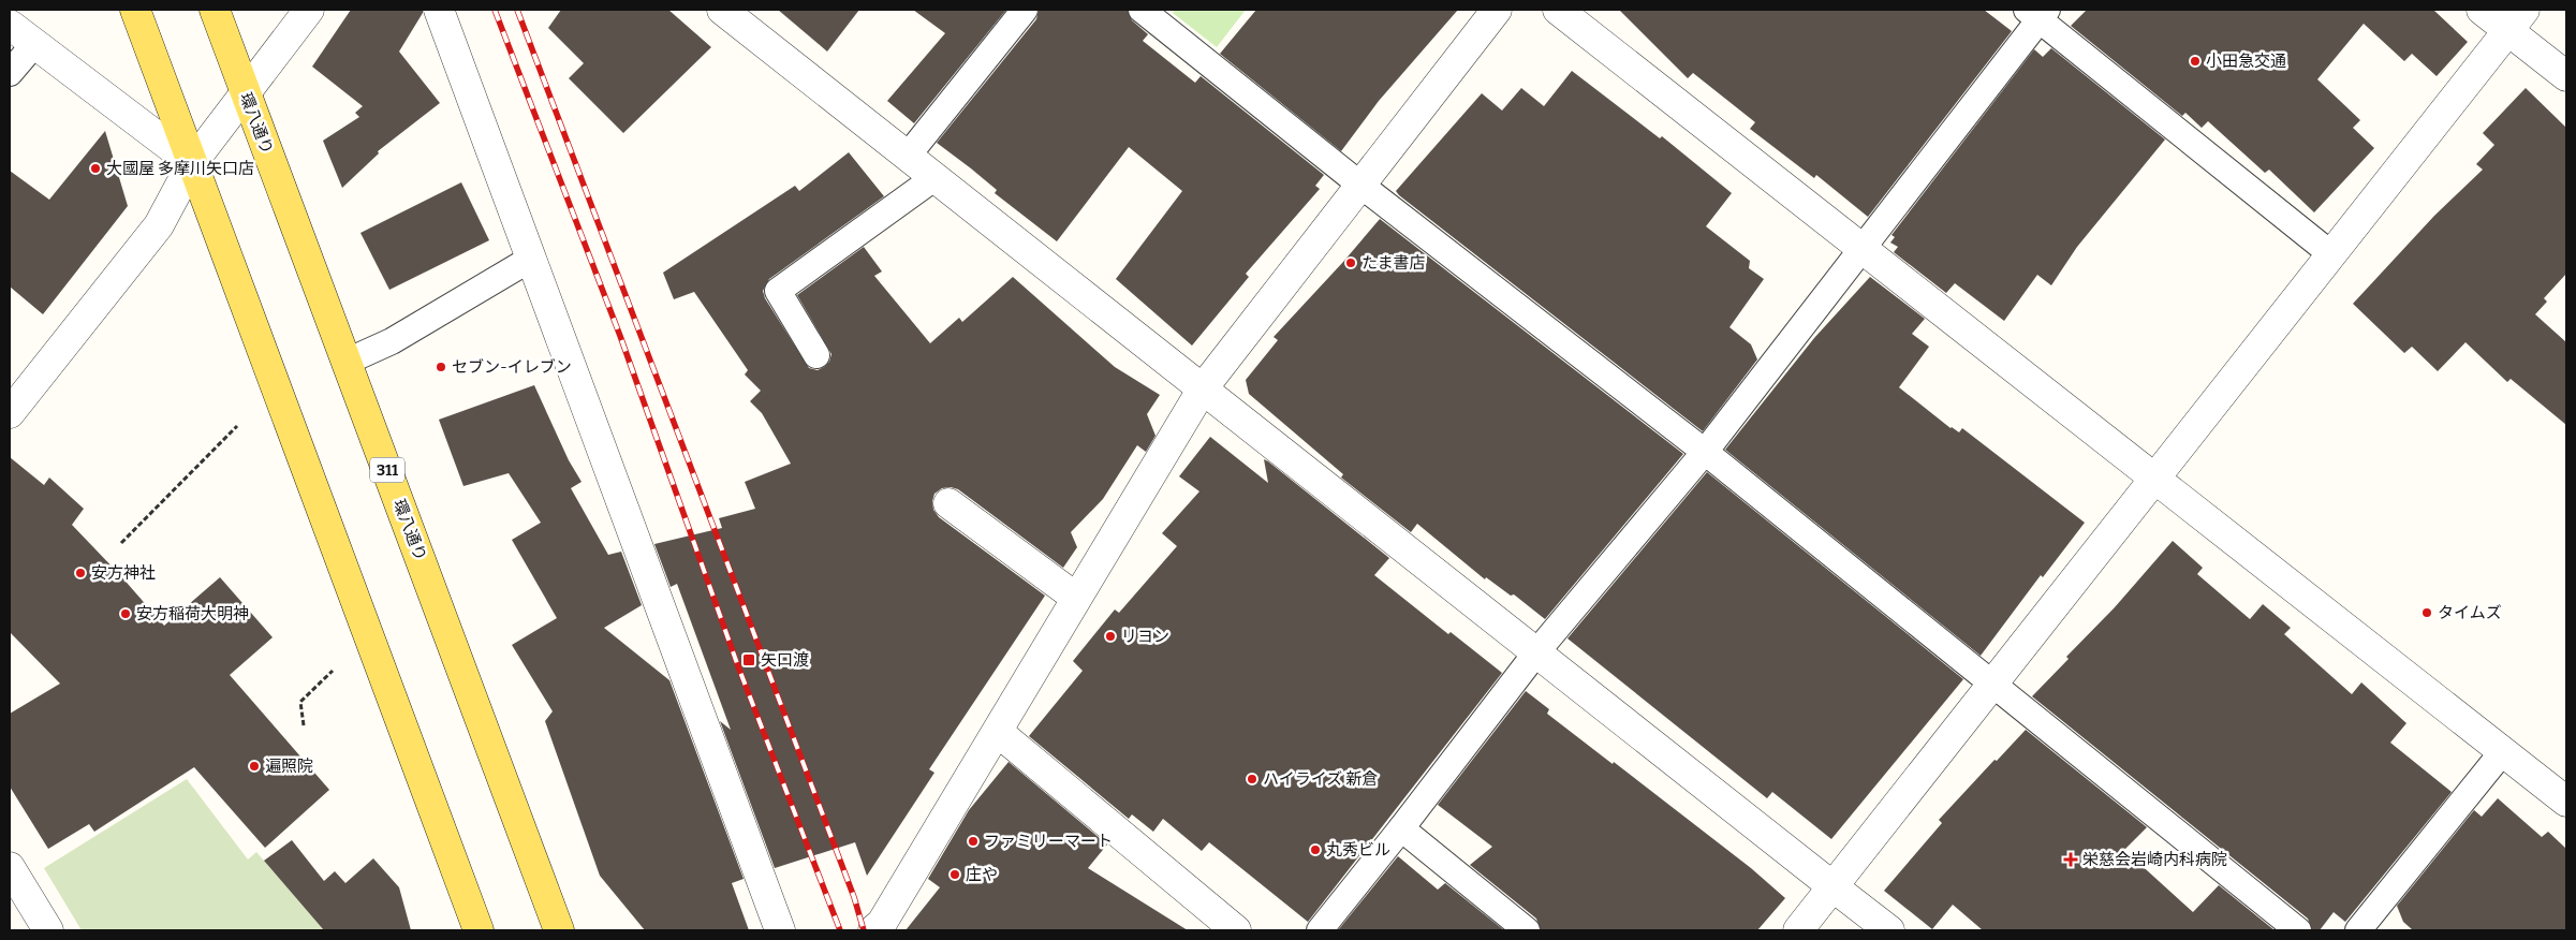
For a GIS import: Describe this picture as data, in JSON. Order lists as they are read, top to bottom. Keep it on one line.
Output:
{"streets":{"main road":["環八通り","311"]},"places":{"other":["小田急交通","大國屋 多摩川矢口店","たま書店","セブン-イレブン","安方神社","タイムズ","安方稲荷大明神","リヨン","遍照院","ハイライズ 新倉","ファミリーマート","丸秀ビル","庄や"],"transit":["矢口渡"],"health":["栄慈会岩崎内科病院"]}}
